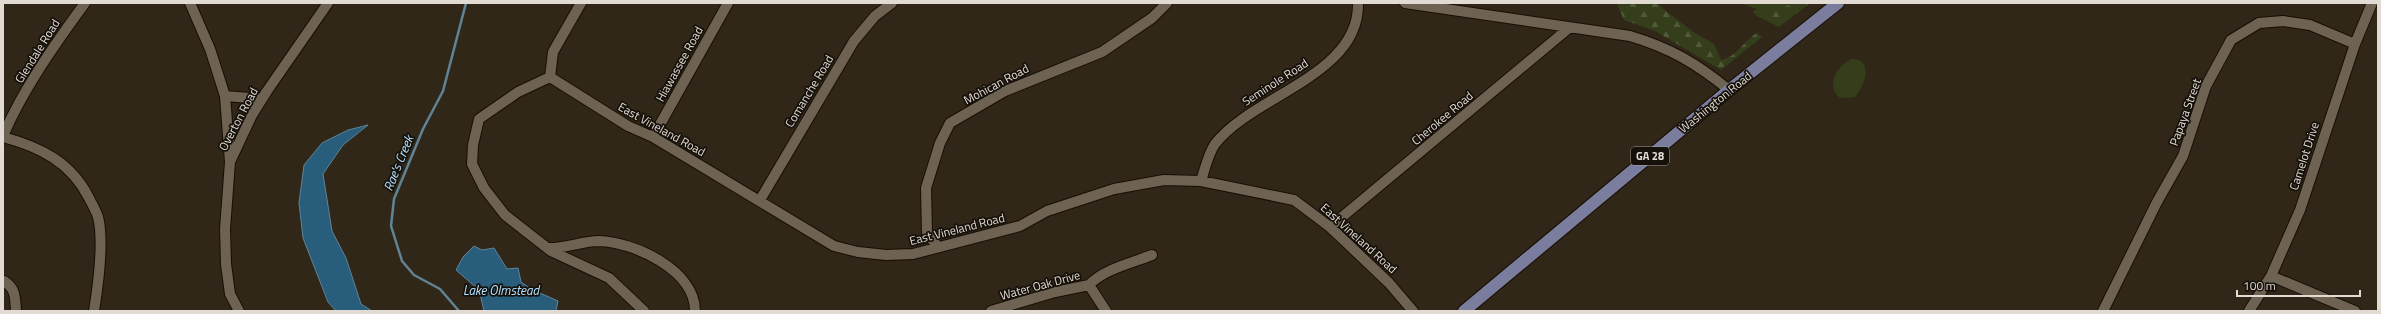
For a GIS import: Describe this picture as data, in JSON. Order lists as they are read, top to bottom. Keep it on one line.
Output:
{"streets":{"main road":["Washington Road","GA 28"],"street":["Glendale Road","Hiawassee Road","Seminole Road","Mohican Road","Comanche Road","Papaya Street","Cherokee Road","Overton Road","East Vineland Road","Camelot Drive","Water Oak Drive"]},"crossings":[["Hiawassee Road","East Vineland Road"],["Seminole Road","East Vineland Road"],["Mohican Road","East Vineland Road"],["Comanche Road","East Vineland Road"],["Papaya Street","Camelot Drive"],["Cherokee Road","East Vineland Road"]],"water":["Rae's Creek","Lake Olmstead"],"scale_bar":"100 m"}
